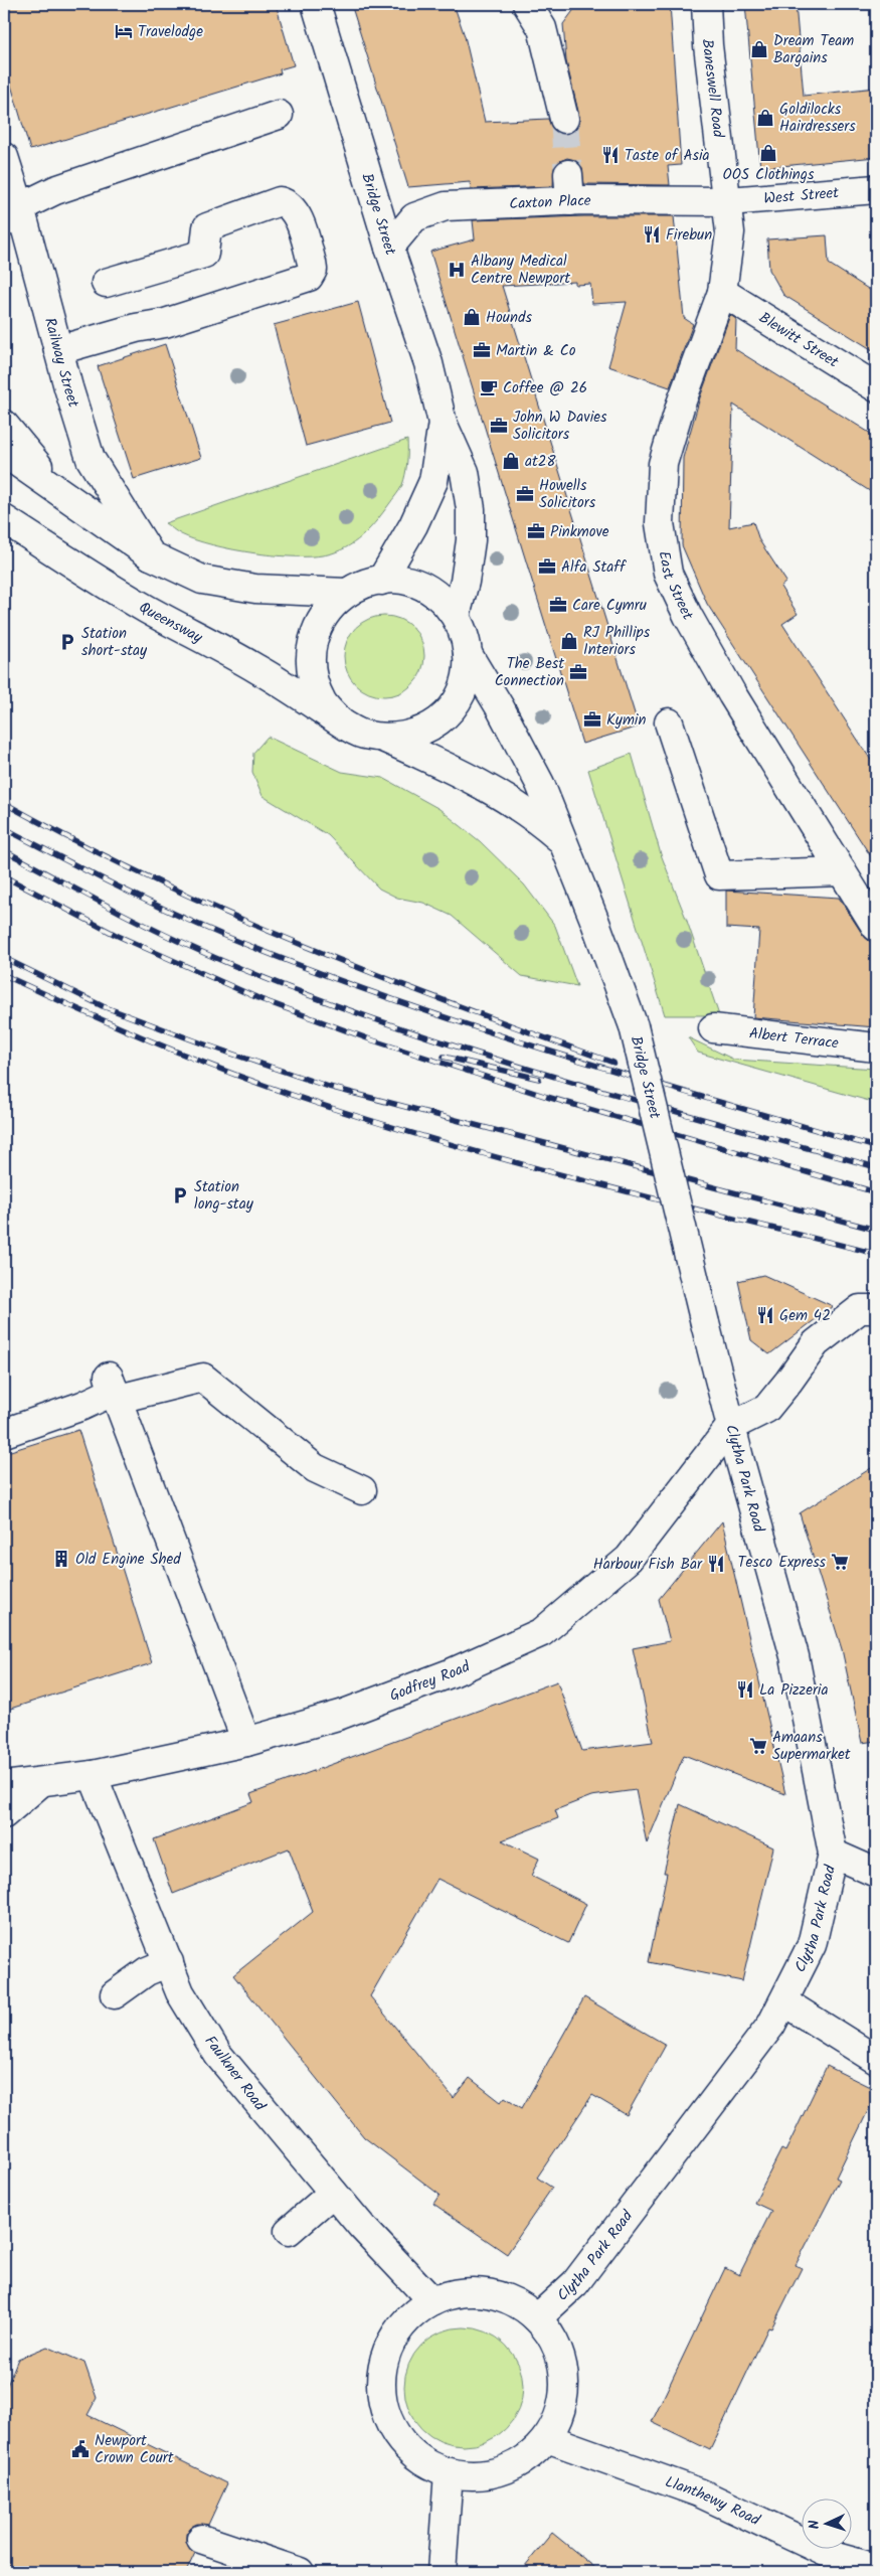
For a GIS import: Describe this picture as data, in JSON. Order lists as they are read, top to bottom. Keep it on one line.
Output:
{"streets":{"main road":["Baneswell Road","West Street","Caxton Place","Bridge Street","Blewitt Street","Railway Street","East Street","Queensway","Albert Terrace","Clytha Park Road","Godfrey Road","Faulkner Road","Llanthewy Road"]},"crossings":[["Baneswell Road","West Street"],["Baneswell Road","Caxton Place"],["Baneswell Road","East Street"],["West Street","Caxton Place"],["West Street","East Street"],["Caxton Place","Bridge Street"],["Caxton Place","East Street"],["Bridge Street","Queensway"],["Bridge Street","Clytha Park Road"],["Blewitt Street","East Street"],["Railway Street","Queensway"],["Clytha Park Road","Godfrey Road"],["Godfrey Road","Faulkner Road"]],"places":{"hotel":["Travelodge"],"shop":["Dream Team Bargains","Goldilocks Hairdressers","OOS Clothings","Hounds","at28","RJ Phillips Interiors"],"restaurant":["Taste of Asia","Firebun","Gem 42","Harbour Fish Bar","La Pizzeria"],"hospital":["Albany Medical Centre Newport"],"office":["Martin & Co","John W Davies Solicitors","Howells Solicitors","Pinkmove","Alfa Staff","Care Cymru","The Best Connection","Kymin"],"cafe":["Coffee @ 26"],"parking":["Station short-stay","Station long-stay"],"building":["Old Engine Shed"],"supermarket":["Tesco Express","Amaans Supermarket"],"public building":["Newport Crown Court"]},"north":"left"}
